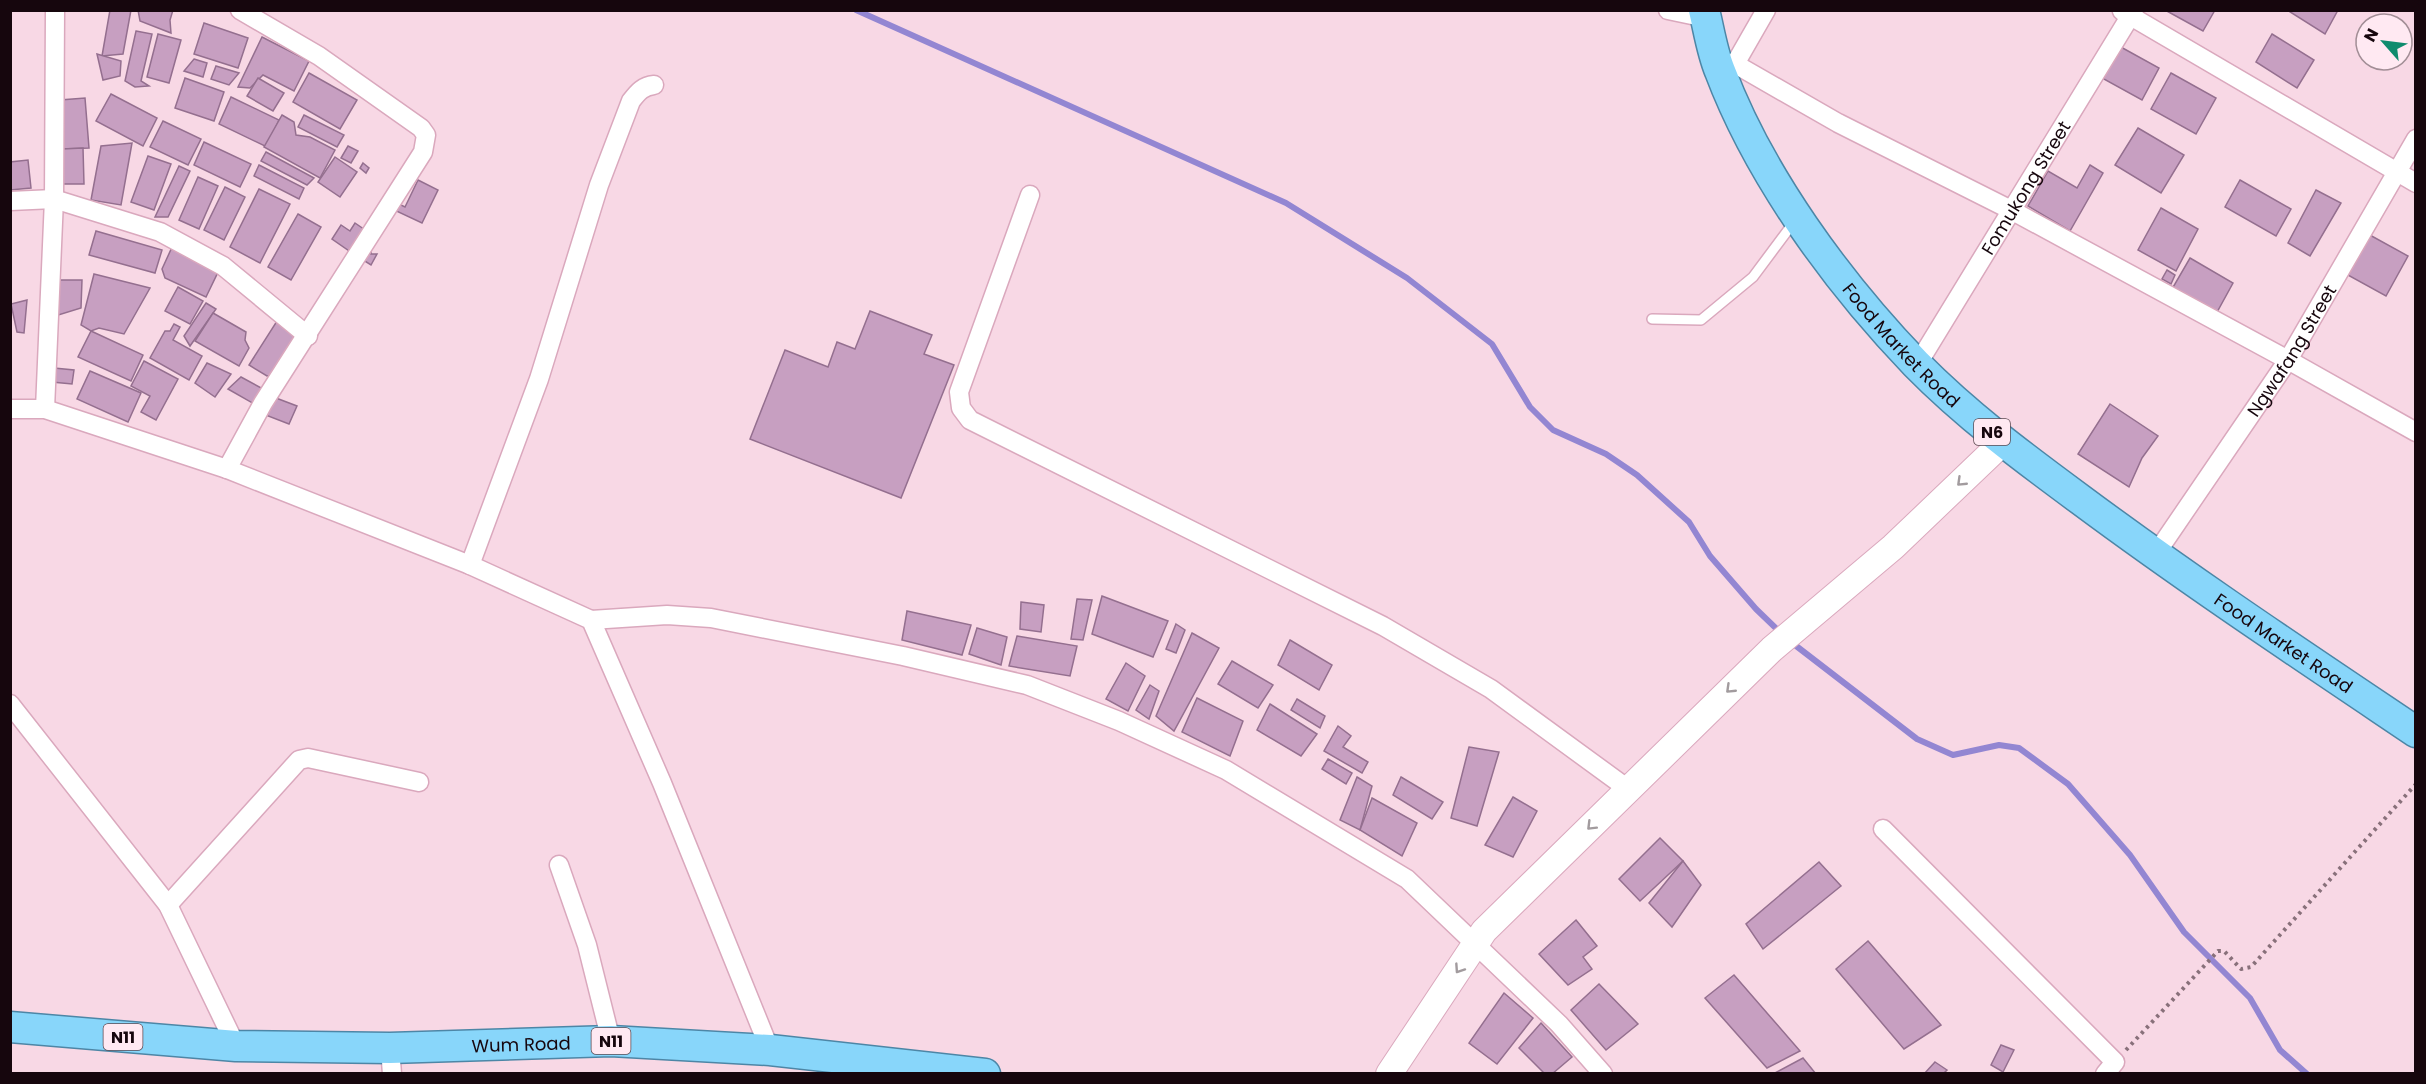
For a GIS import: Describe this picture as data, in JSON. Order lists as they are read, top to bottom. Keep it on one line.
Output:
{"streets":{"highway":["Food Market Road","N6","N11","Wum Road"],"street":["Fomukong Street","Ngwafang Street"]},"crossings":[["Fomukong Street","Food Market Road"],["Food Market Road","Ngwafang Street"],["N11","Wum Road"]],"north":"top left"}
